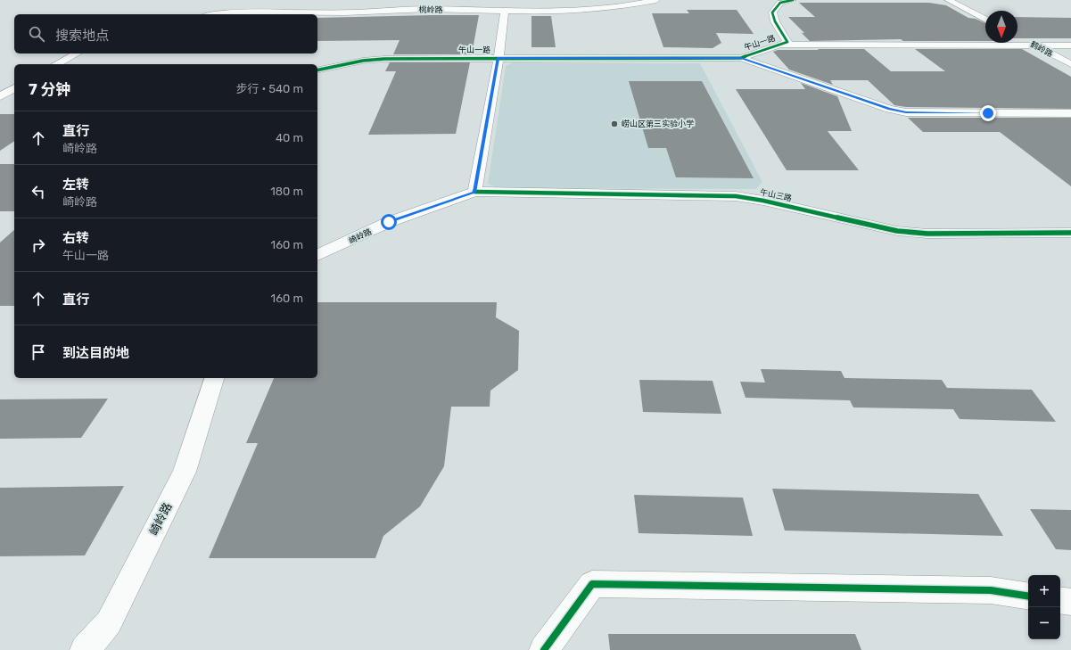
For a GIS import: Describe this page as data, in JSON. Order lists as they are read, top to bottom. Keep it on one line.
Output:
{"streets":{"street":["桃岭路","午山一路","鹤岭路","午山三路","崎岭路"]},"crossings":[["午山三路","崎岭路"]],"places":["崂山区第三实验小学"],"north":"bottom","page":{"search":"搜索地点","heading":["7 分钟","步行 · 540 m"],"list":[["直行","崎岭路","40 m"],["左转","崎岭路","180 m"],["右转","午山一路","160 m"],["直行","160 m"],"到达目的地"],"map_buttons":["+","−"]}}
